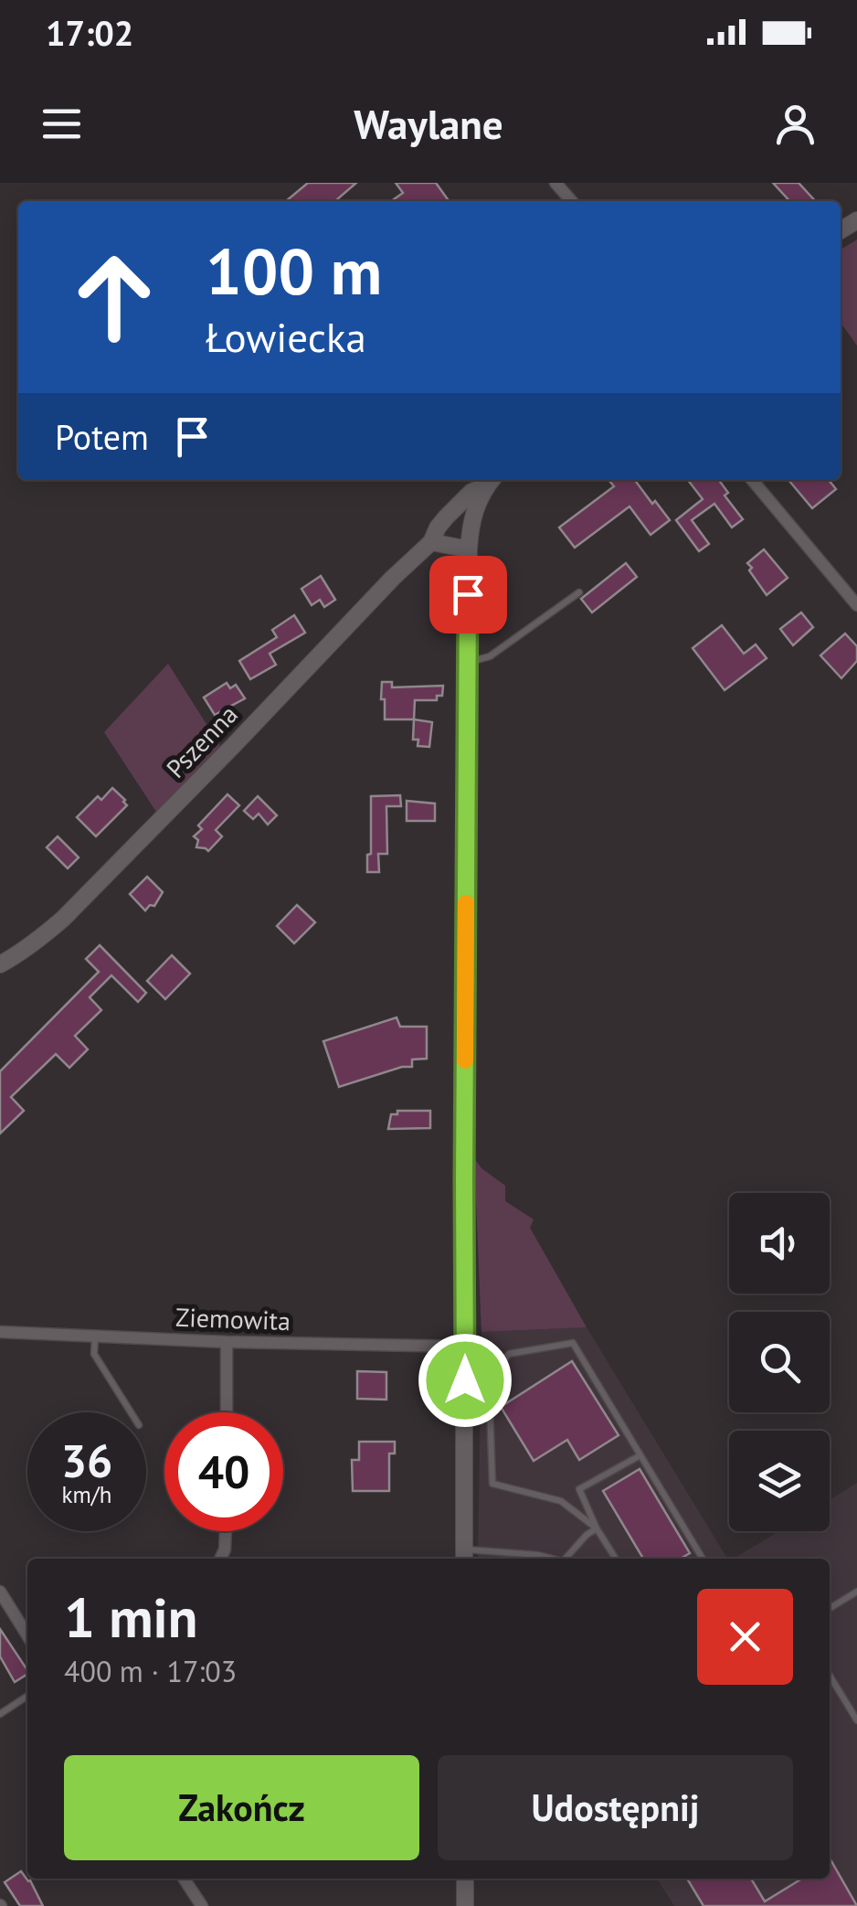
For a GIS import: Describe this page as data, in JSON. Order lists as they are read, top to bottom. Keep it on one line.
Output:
{"streets":{"street":["Pszenna","Ziemowita"]},"page":{"status":"17:02","header":"Waylane","turn":["100 m","Łowiecka"],"then":"Potem","speed":"36 km/h","limit":"40","heading":["1 min","400 m · 17:03"],"buttons":["Zakończ","Udostępnij"]}}
